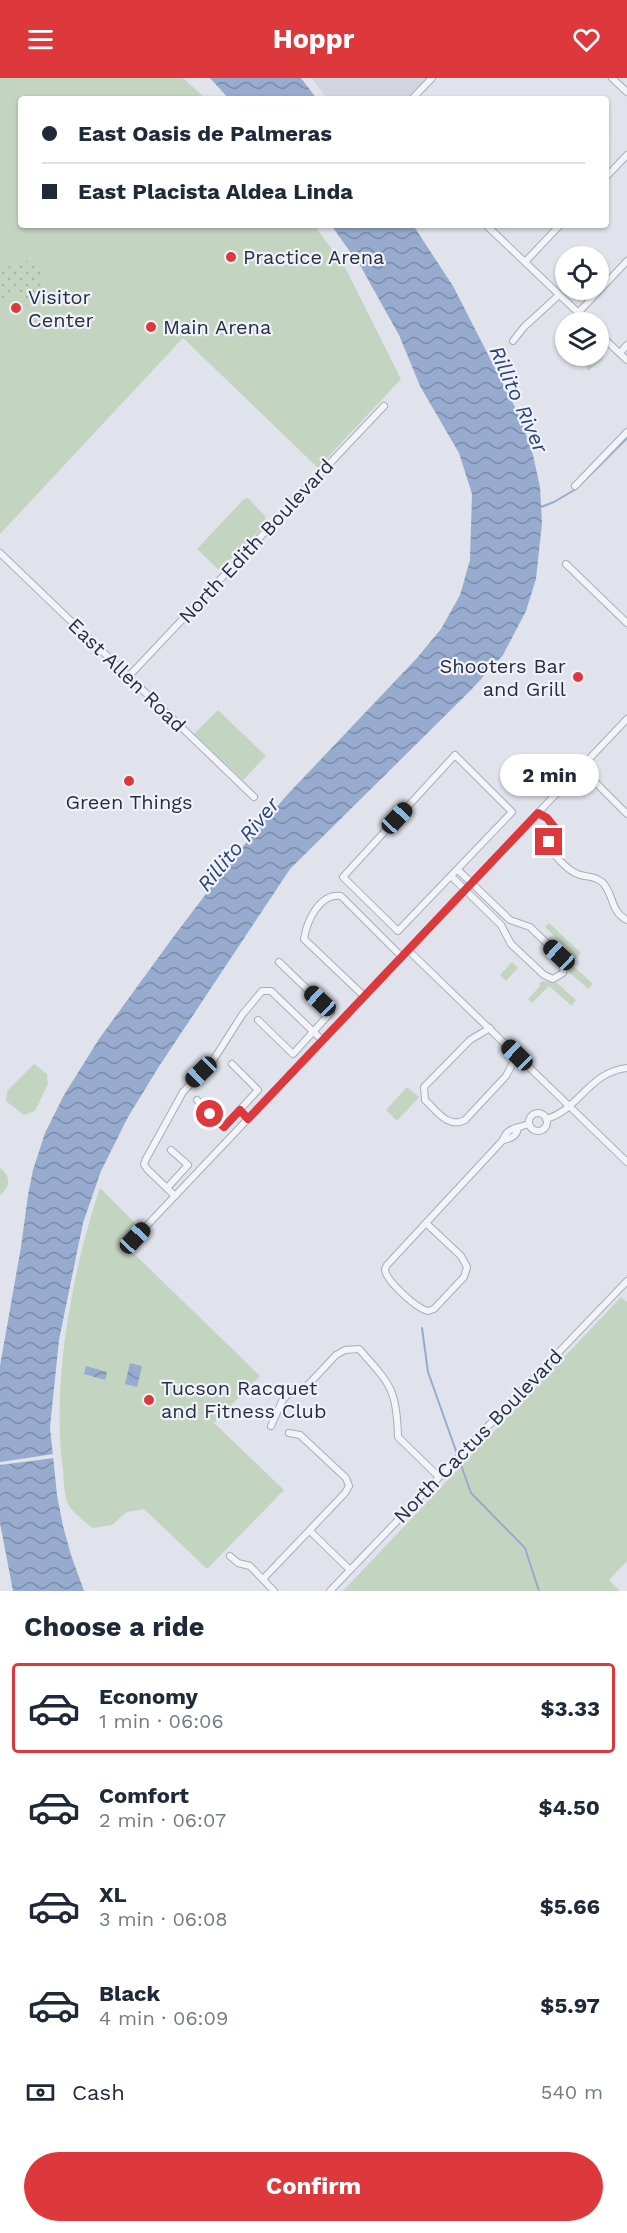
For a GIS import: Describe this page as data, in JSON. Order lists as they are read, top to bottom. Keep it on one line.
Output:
{"streets":{"street":["North Edith Boulevard","East Allen Road","North Cactus Boulevard"]},"crossings":[["North Edith Boulevard","East Allen Road"]],"water":["Rillito River"],"places":["Practice Arena","Visitor Center","Main Arena","Shooters Bar and Grill","Green Things","Tucson Racquet and Fitness Club"],"page":{"header":"Hoppr","banner":["East Oasis de Palmeras","East Placista Aldea Linda"],"bubble":"2 min","heading":"Choose a ride","list":[{"name":"Economy","note":"1 min · 06:06","value":"$3.33"},{"name":"Comfort","note":"2 min · 06:07","value":"$4.50"},{"name":"XL","note":"3 min · 06:08","value":"$5.66"},{"name":"Black","note":"4 min · 06:09","value":"$5.97"}],"pay":["Cash","540 m"],"buttons":"Confirm"}}
